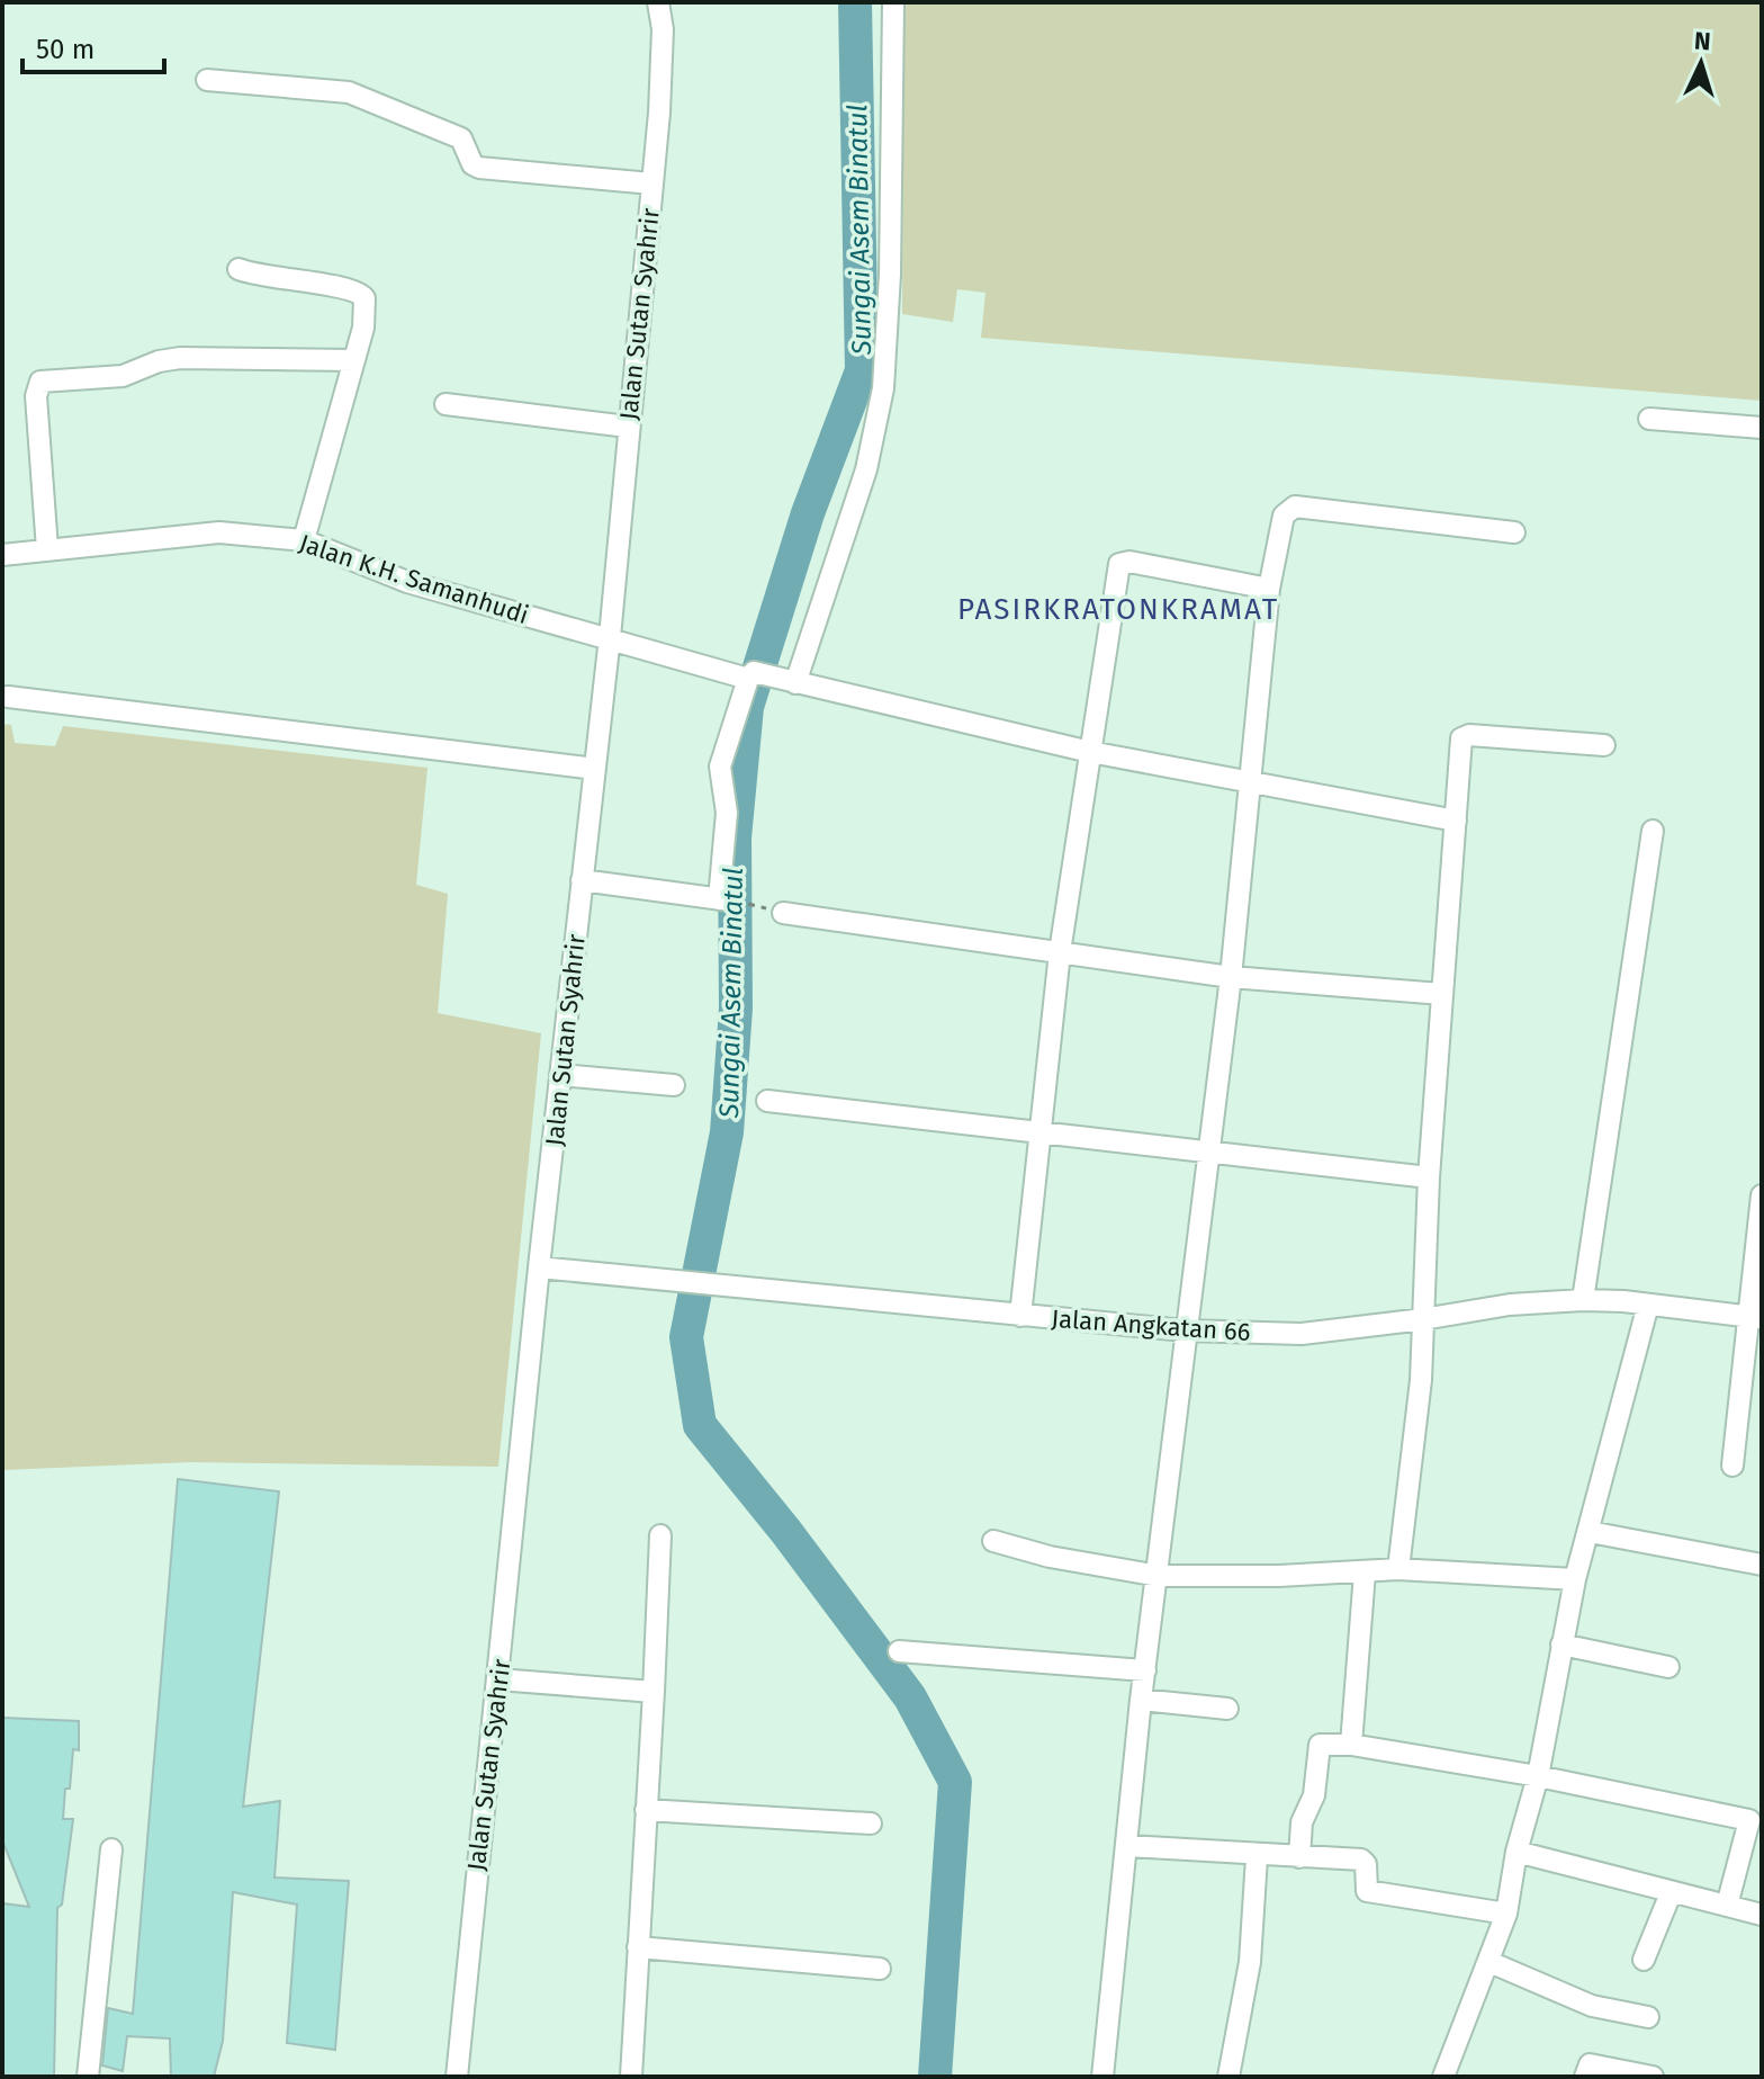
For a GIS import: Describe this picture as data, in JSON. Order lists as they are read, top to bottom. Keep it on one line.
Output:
{"streets":{"street":["Jalan Sutan Syahrir","Jalan K.H. Samanhudi","Jalan Angkatan 66"]},"crossings":[["Jalan Sutan Syahrir","Jalan K.H. Samanhudi"],["Jalan Sutan Syahrir","Jalan Angkatan 66"]],"districts":["PASIRKRATONKRAMAT"],"water":["Sungai Asem Binatul"],"scale_bar":"50 m","north":"top"}
